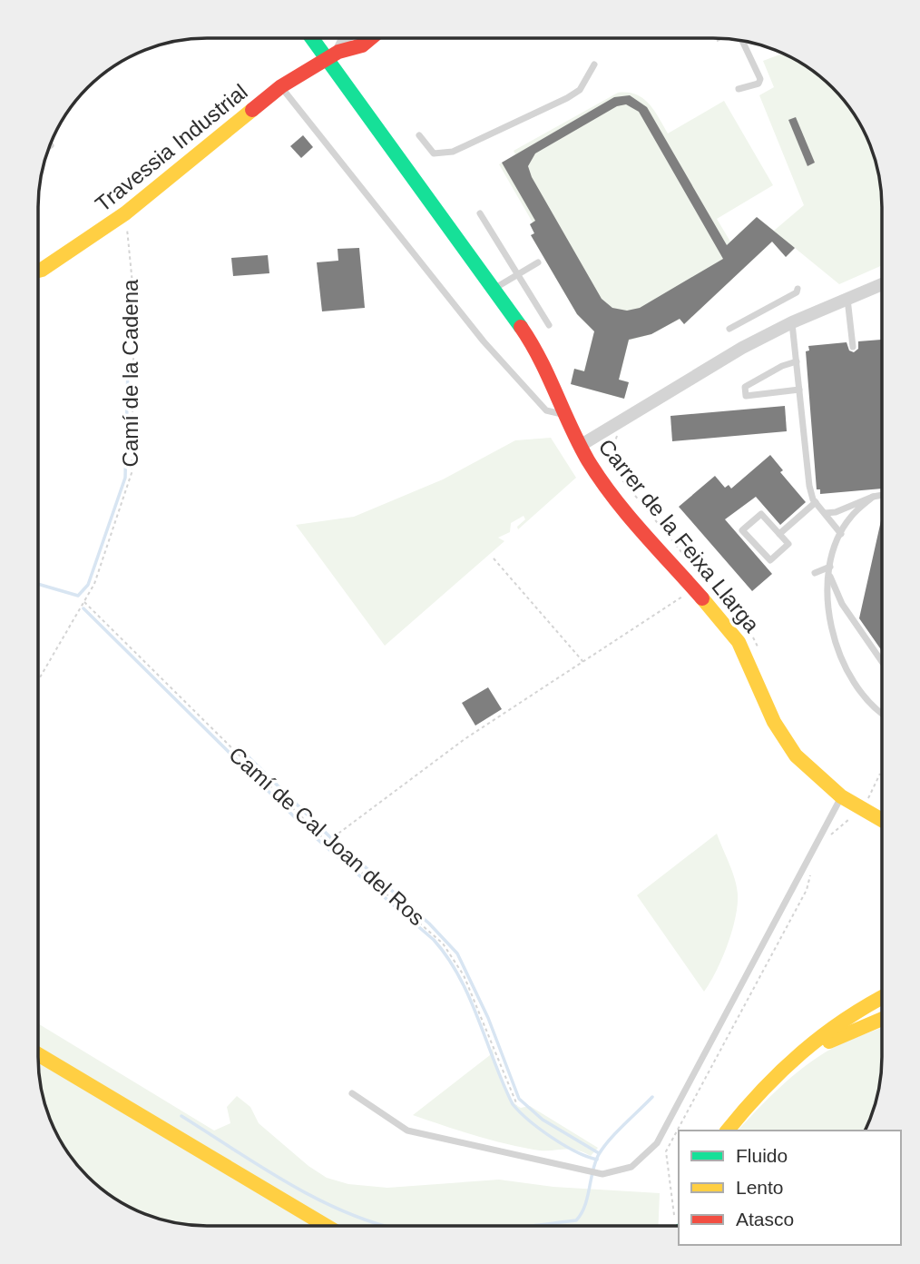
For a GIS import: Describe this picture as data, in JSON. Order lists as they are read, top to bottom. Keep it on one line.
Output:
{"streets":{"main road":["Travessia Industrial","Carrer de la Feixa Llarga"],"path":["Camí de la Cadena","Camí de Cal Joan del Ros"]},"crossings":[["Travessia Industrial","Camí de la Cadena"],["Travessia Industrial","Carrer de la Feixa Llarga"],["Camí de la Cadena","Camí de Cal Joan del Ros"]],"legend":["Fluido","Lento","Atasco"]}
